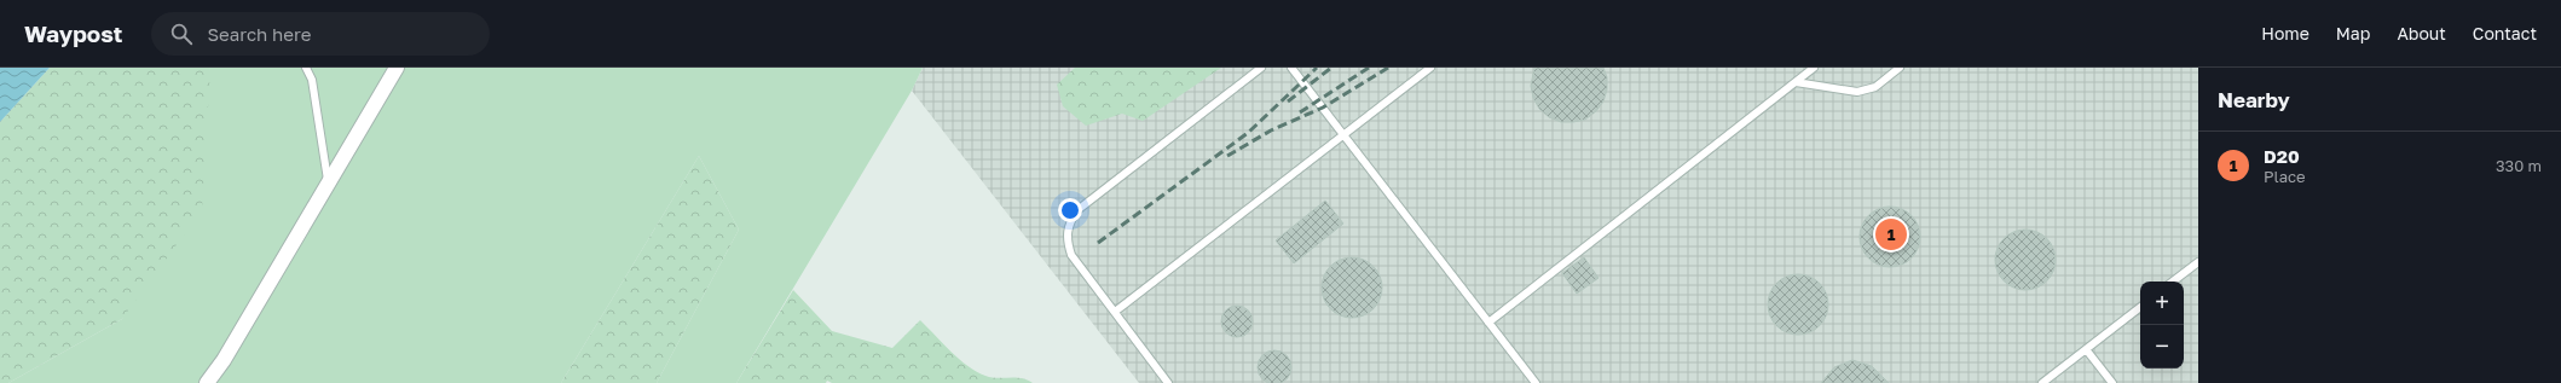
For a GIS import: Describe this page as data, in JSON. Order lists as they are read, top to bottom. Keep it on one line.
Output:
{"page":{"header":"Waypost","search":"Search here","nav":["Home","Map","About","Contact"],"heading":"Nearby","list":[{"mark":"1","name":"D20","note":"Place","value":"330 m"}],"pins":"1","map_buttons":["+","−"]}}
